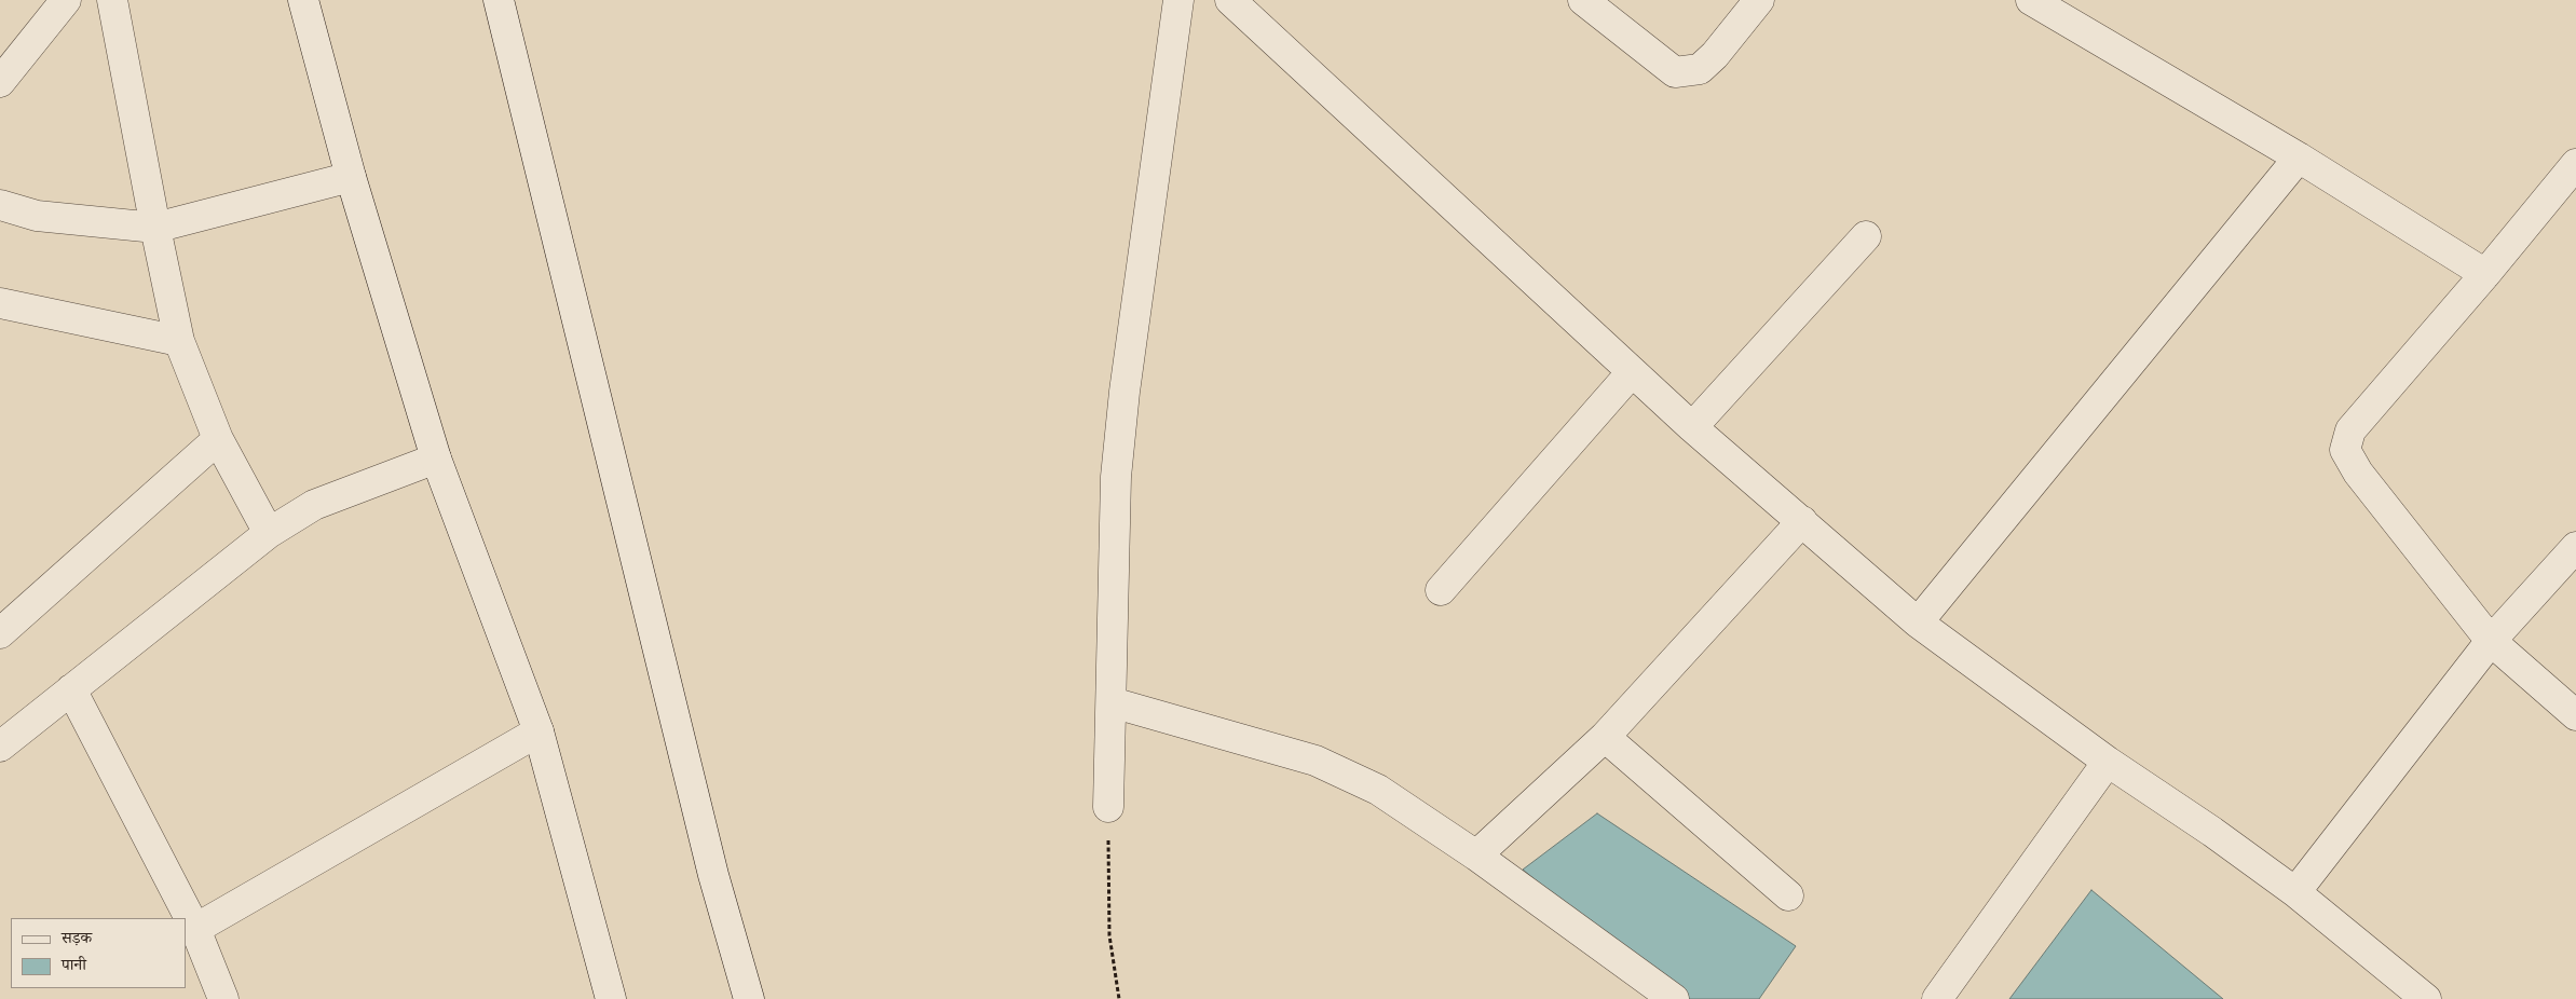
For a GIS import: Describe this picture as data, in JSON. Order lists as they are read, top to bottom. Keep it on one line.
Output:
{"legend":["सड़क","पानी"]}
